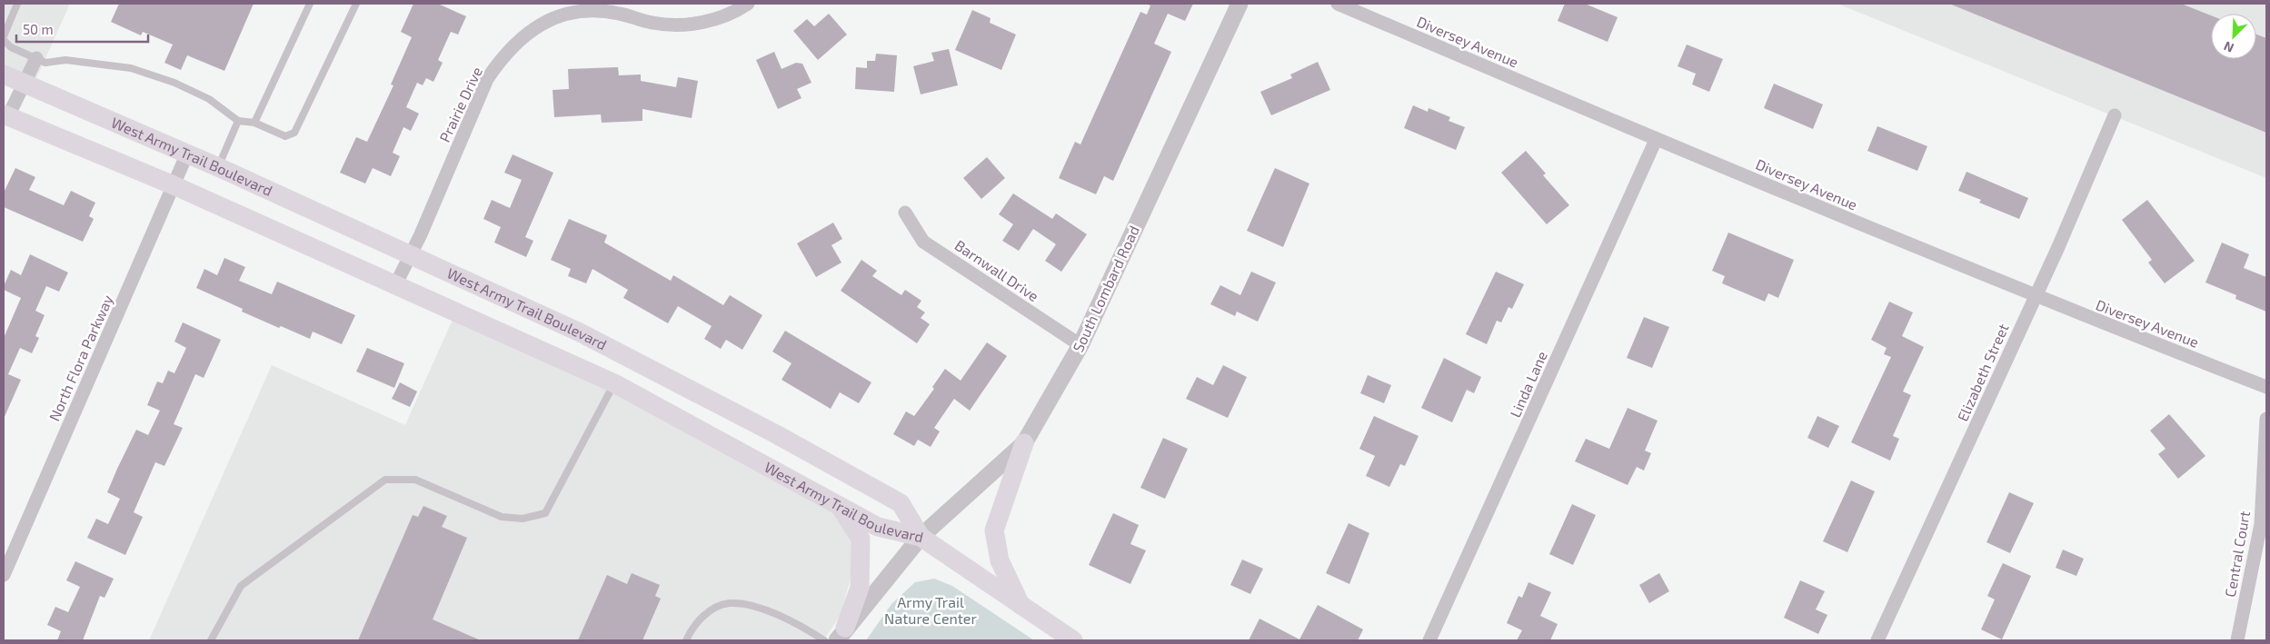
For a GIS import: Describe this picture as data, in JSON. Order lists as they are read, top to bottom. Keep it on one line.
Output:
{"streets":{"main road":["West Army Trail Boulevard"],"street":["Diversey Avenue","Prairie Drive","Barnwall Drive","South Lombard Road","North Flora Parkway","Elizabeth Street","Linda Lane","Central Court"]},"crossings":[["Diversey Avenue","Elizabeth Street"],["Diversey Avenue","Linda Lane"],["Prairie Drive","West Army Trail Boulevard"],["West Army Trail Boulevard","South Lombard Road"],["West Army Trail Boulevard","North Flora Parkway"],["Barnwall Drive","South Lombard Road"]],"parks":["Army Trail Nature Center"],"scale_bar":"50 m","north":"bottom left"}
